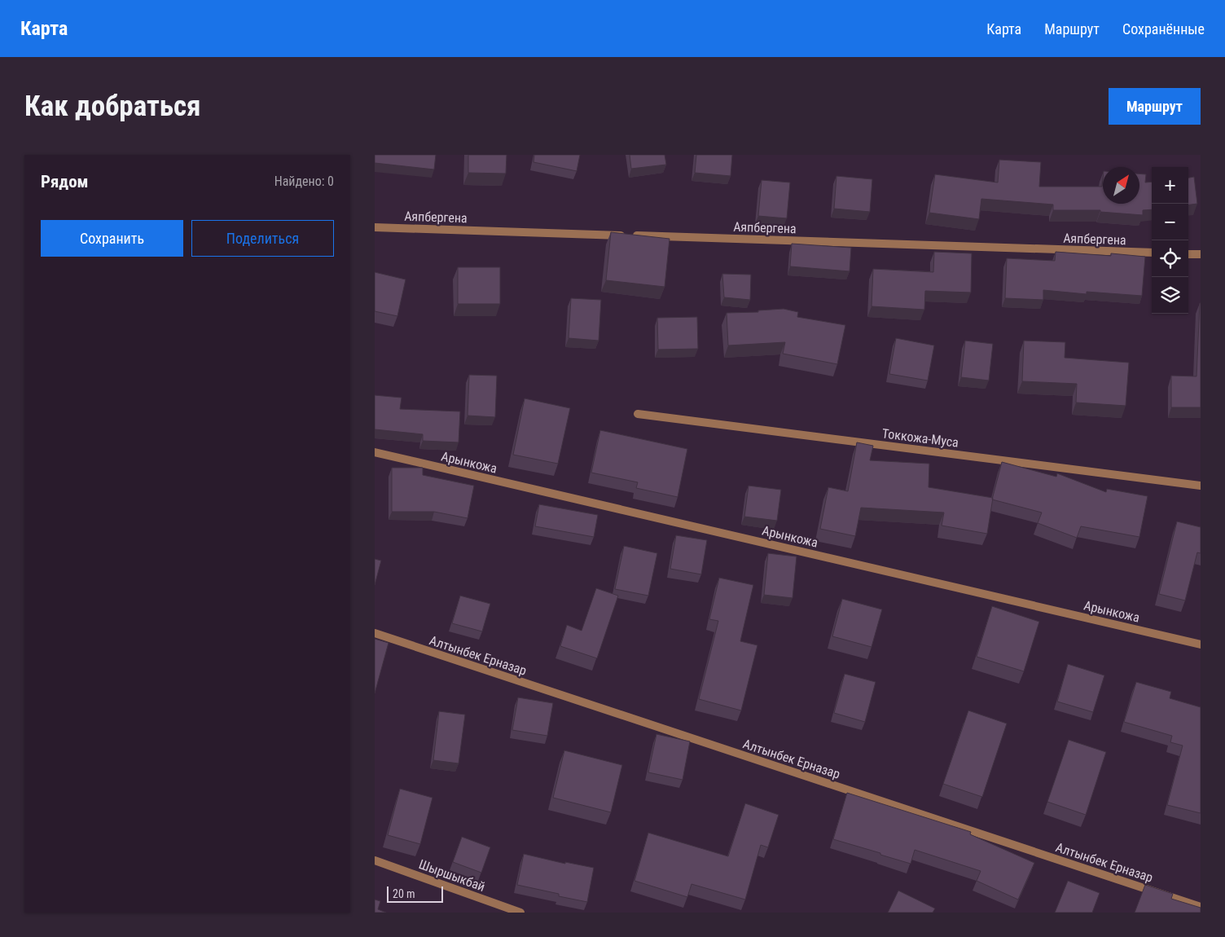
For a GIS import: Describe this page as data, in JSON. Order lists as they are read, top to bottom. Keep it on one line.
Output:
{"streets":{"street":["Аяпбергена","Токкожа-Муса","Арынкожа","Алтынбек Ерназар","Шыршыкбай"]},"scale_bar":"20 m","north":"top right","page":{"header":"Карта","nav":["Карта","Маршрут","Сохранённые"],"buttons":["Маршрут",["Сохранить","Поделиться"]],"title":"Как добраться","heading":["Рядом","Найдено: 0"],"map_buttons":["+","−"],"scale":"20 m"}}
